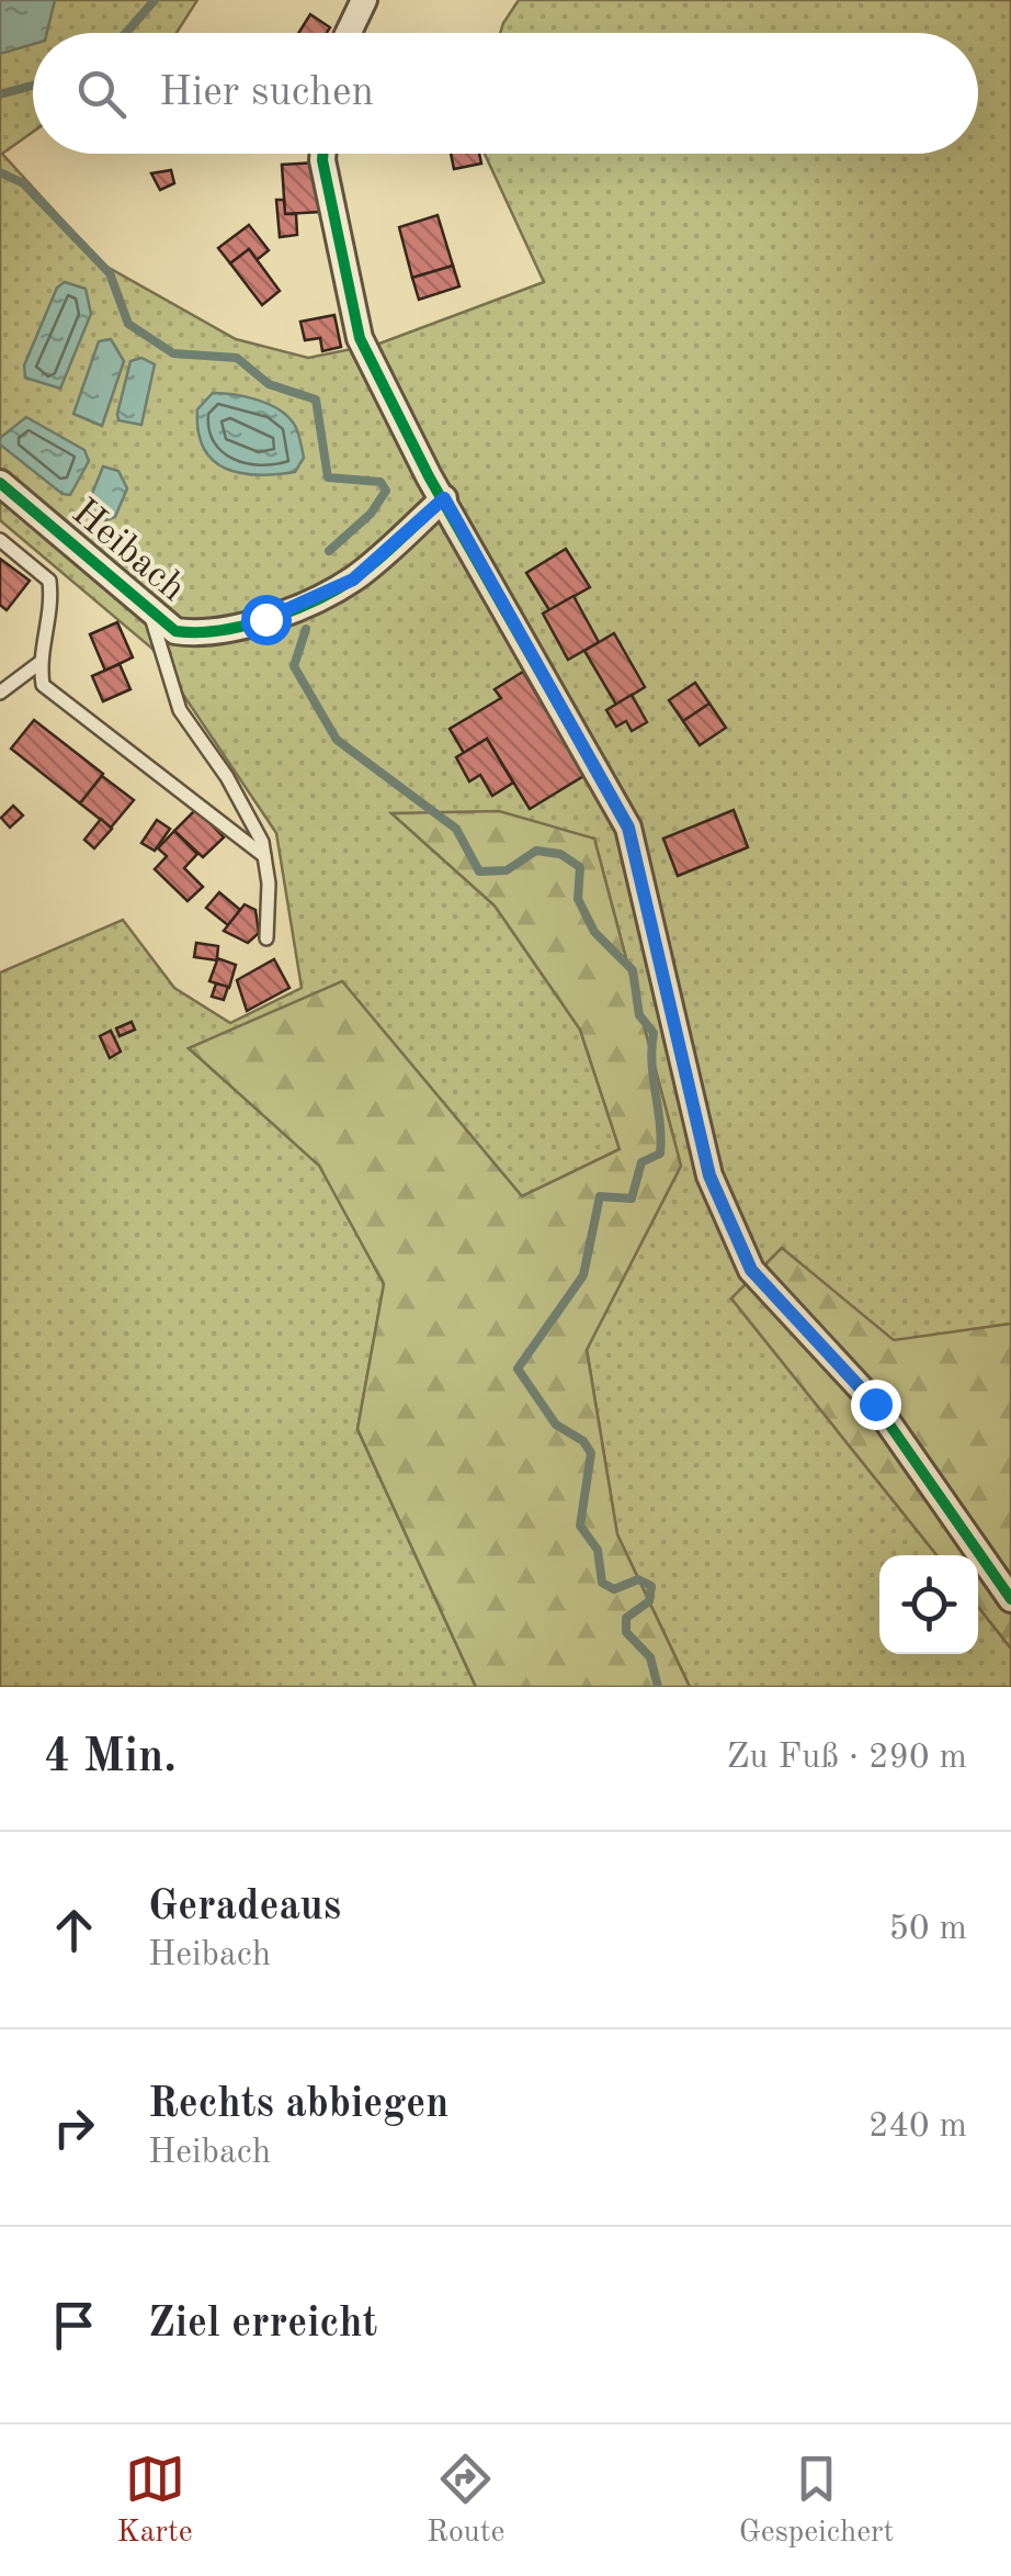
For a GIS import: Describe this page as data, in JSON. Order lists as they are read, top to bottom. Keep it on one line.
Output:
{"streets":{"street":["Heibach"]},"page":{"search":"Hier suchen","heading":["4 Min.","Zu Fuß · 290 m"],"list":[["Geradeaus","Heibach","50 m"],["Rechts abbiegen","Heibach","240 m"],"Ziel erreicht"],"nav":["Karte","Route","Gespeichert"]}}
